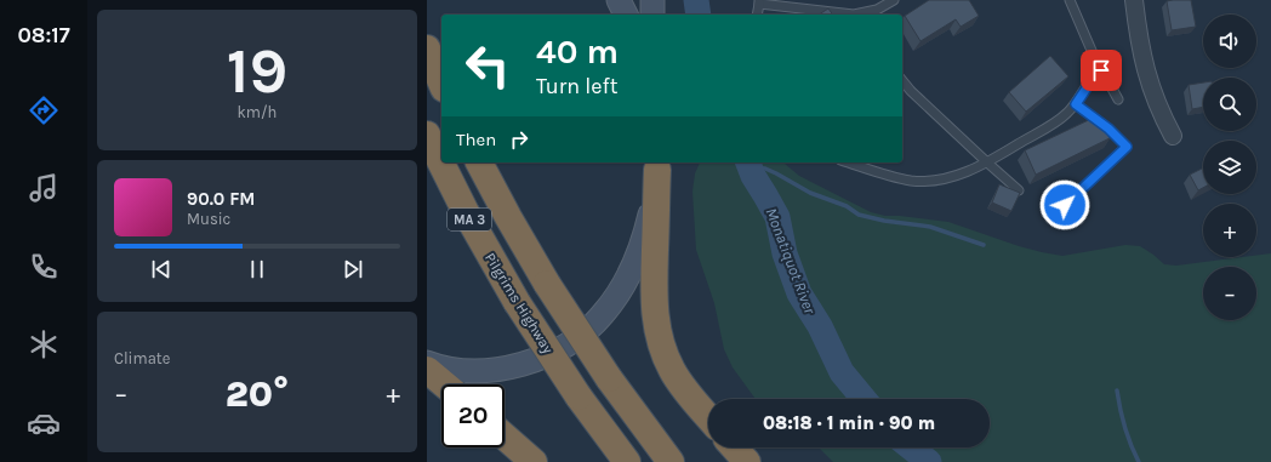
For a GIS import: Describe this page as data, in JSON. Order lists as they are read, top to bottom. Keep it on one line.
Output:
{"streets":{"highway":["MA 3","Pilgrims Highway"]},"water":["Monatiquot River"],"page":{"tabs":"08:17","tile":[["19","km/h"],"Climate"],"map_buttons":["+","−"],"turn":["40 m","Turn left"],"then":"Then","song":["90.0 FM","Music"],"heat":["−","20°","+"],"limit":"20","trip":"08:18 · 1 min · 90 m"}}
